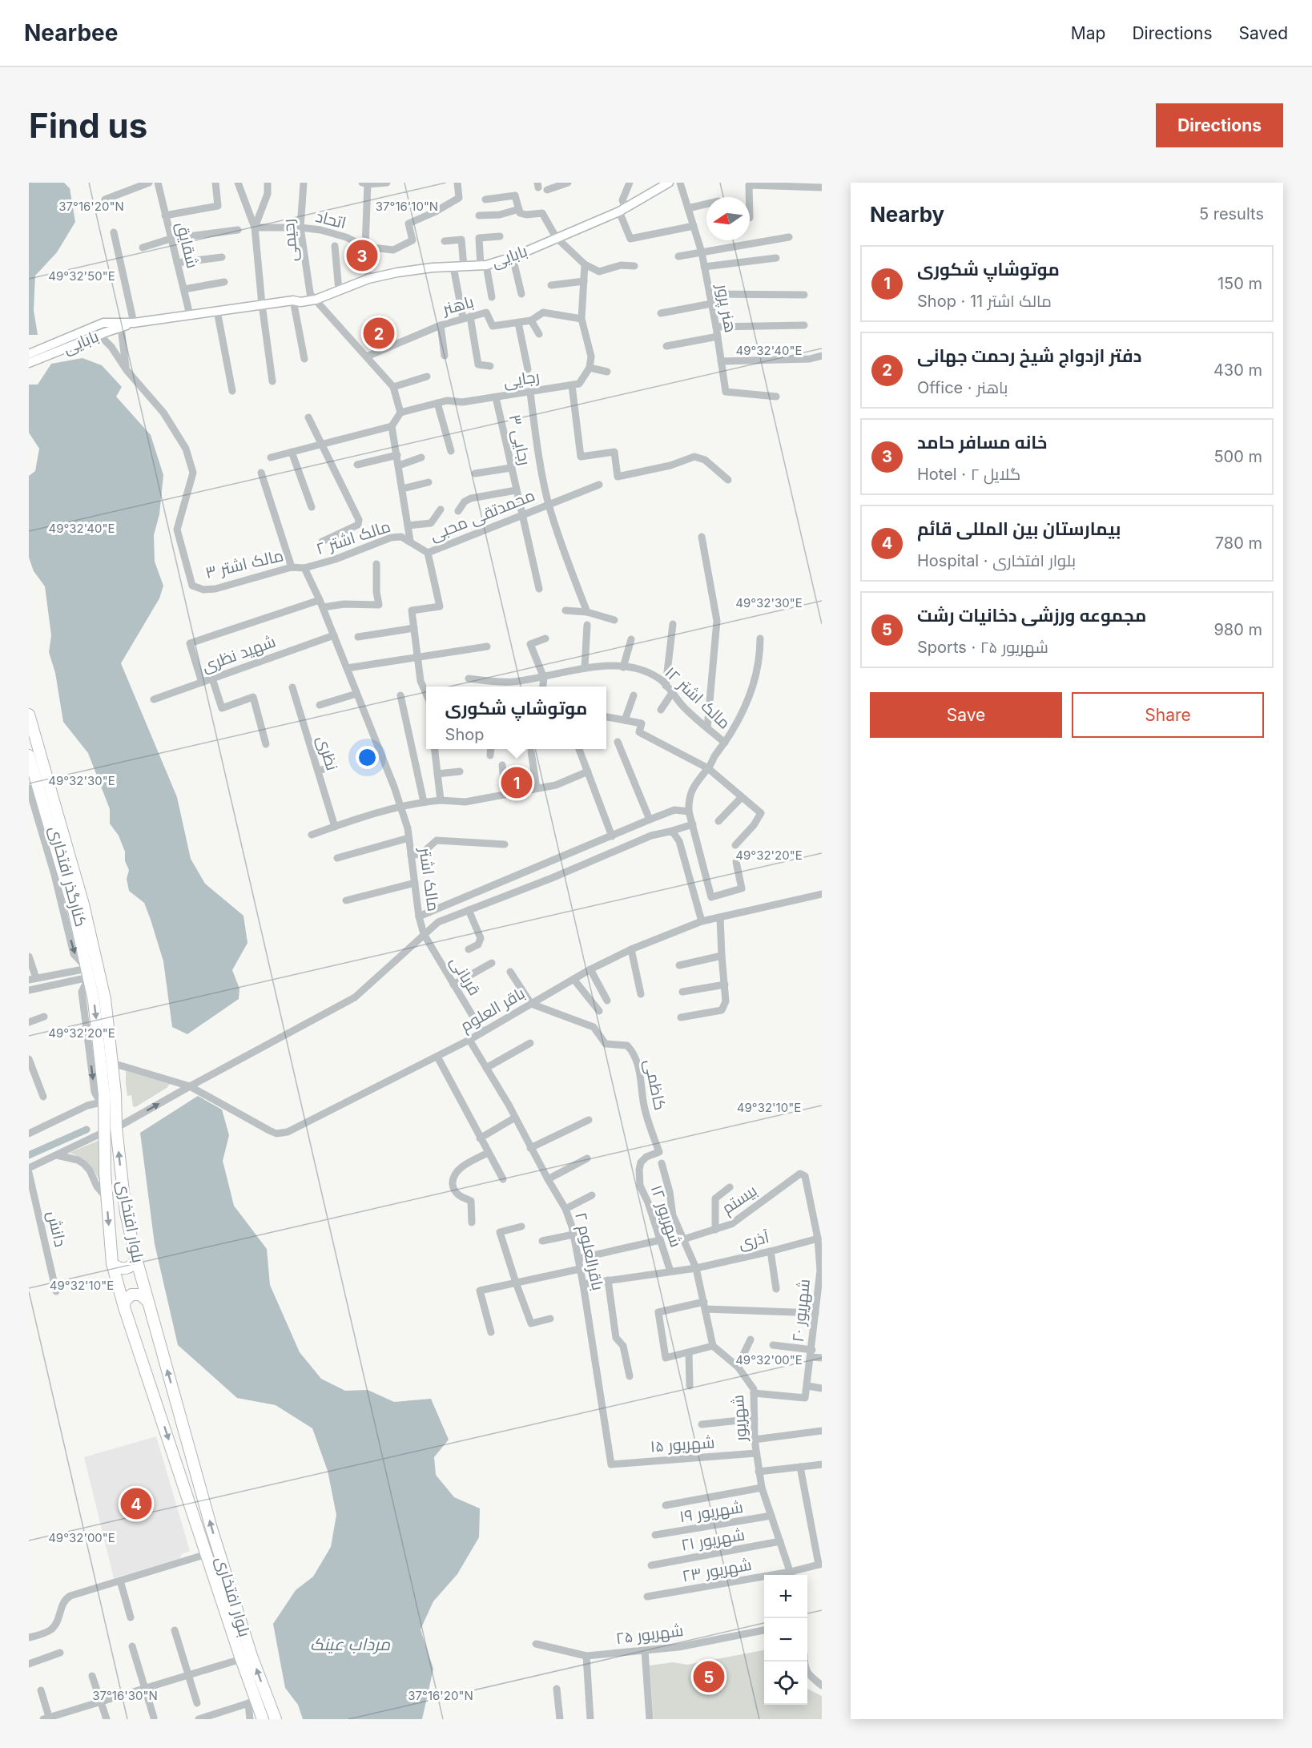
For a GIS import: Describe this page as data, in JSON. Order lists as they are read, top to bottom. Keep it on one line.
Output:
{"streets":{"highway":["بلوار افتخاری"],"main road":["بابایی"],"street":["اتحاد","رحیمی","شقایق","باهنر","هنر پرور","رجایی","رجایی ۳","محمدتقی محبی","مالک اشتر ۲","مالک اشتر ۳","شهید نظری","مالک اشتر ۱۲","نظری","کنارگذر افتخاری","مالک اشتر","قربانی","باقر العلوم","کاظمی","بیستم","شهریور ۱۲","دانش","آذری","باقرالعلوم ۲","شهریور ۲۰","شهریور","شهریور ۱۵","شهریور ۱۹","شهریور ۲۱","شهریور ۲۳","شهریور ۲۵"]},"crossings":[["اتحاد","رحیمی"],["رحیمی","بابایی"],["شقایق","بابایی"],["رجایی","رجایی ۳"],["رجایی ۳","محمدتقی محبی"],["محمدتقی محبی","مالک اشتر ۲"],["مالک اشتر ۲","مالک اشتر ۳"],["مالک اشتر ۲","مالک اشتر"],["مالک اشتر ۳","مالک اشتر"],["شهید نظری","مالک اشتر"],["کنارگذر افتخاری","بلوار افتخاری"],["مالک اشتر","قربانی"],["مالک اشتر","باقر العلوم"],["قربانی","باقر العلوم"],["باقر العلوم","کاظمی"],["باقر العلوم","بلوار افتخاری"],["باقر العلوم","باقرالعلوم ۲"],["کاظمی","شهریور ۱۲"],["بیستم","شهریور ۲۰"],["شهریور ۱۲","آذری"],["آذری","باقرالعلوم ۲"],["آذری","شهریور ۲۰"],["باقرالعلوم ۲","شهریور ۱۵"],["شهریور","شهریور ۱۵"],["شهریور","شهریور ۱۹"],["شهریور","شهریور ۲۱"],["شهریور","شهریور ۲۳"]],"one_way":["کنارگذر افتخاری"],"water":["مرداب عینک"],"north":"left","page":{"header":"Nearbee","nav":["Map","Directions","Saved"],"buttons":["Directions",["Save","Share"]],"title":"Find us","heading":["Nearby","5 results"],"pins":["3","2","1","4","5"],"list":[{"mark":"1","name":"موتوشاپ شکوری","note":"Shop · مالک اشتر 11","value":"150 m"},{"mark":"2","name":"دفتر ازدواج شیخ رحمت جهانی","note":"Office · باهنر","value":"430 m"},{"mark":"3","name":"خانه مسافر حامد","note":"Hotel · گلایل ۲","value":"500 m"},{"mark":"4","name":"بیمارستان بین المللی قائم","note":"Hospital · بلوار افتخاری","value":"780 m"},{"mark":"5","name":"مجموعه ورزشی دخانیات رشت","note":"Sports · شهریور ۲۵","value":"980 m"}],"popup":["موتوشاپ شکوری","Shop"],"map_buttons":["+","−"]},"coordinates":["37°16'20\"N","37°16'10\"N","49°32'50\"E","49°32'40\"E","49°32'30\"E","49°32'20\"E","49°32'10\"E","49°32'00\"E","37°16'30\"N"]}
